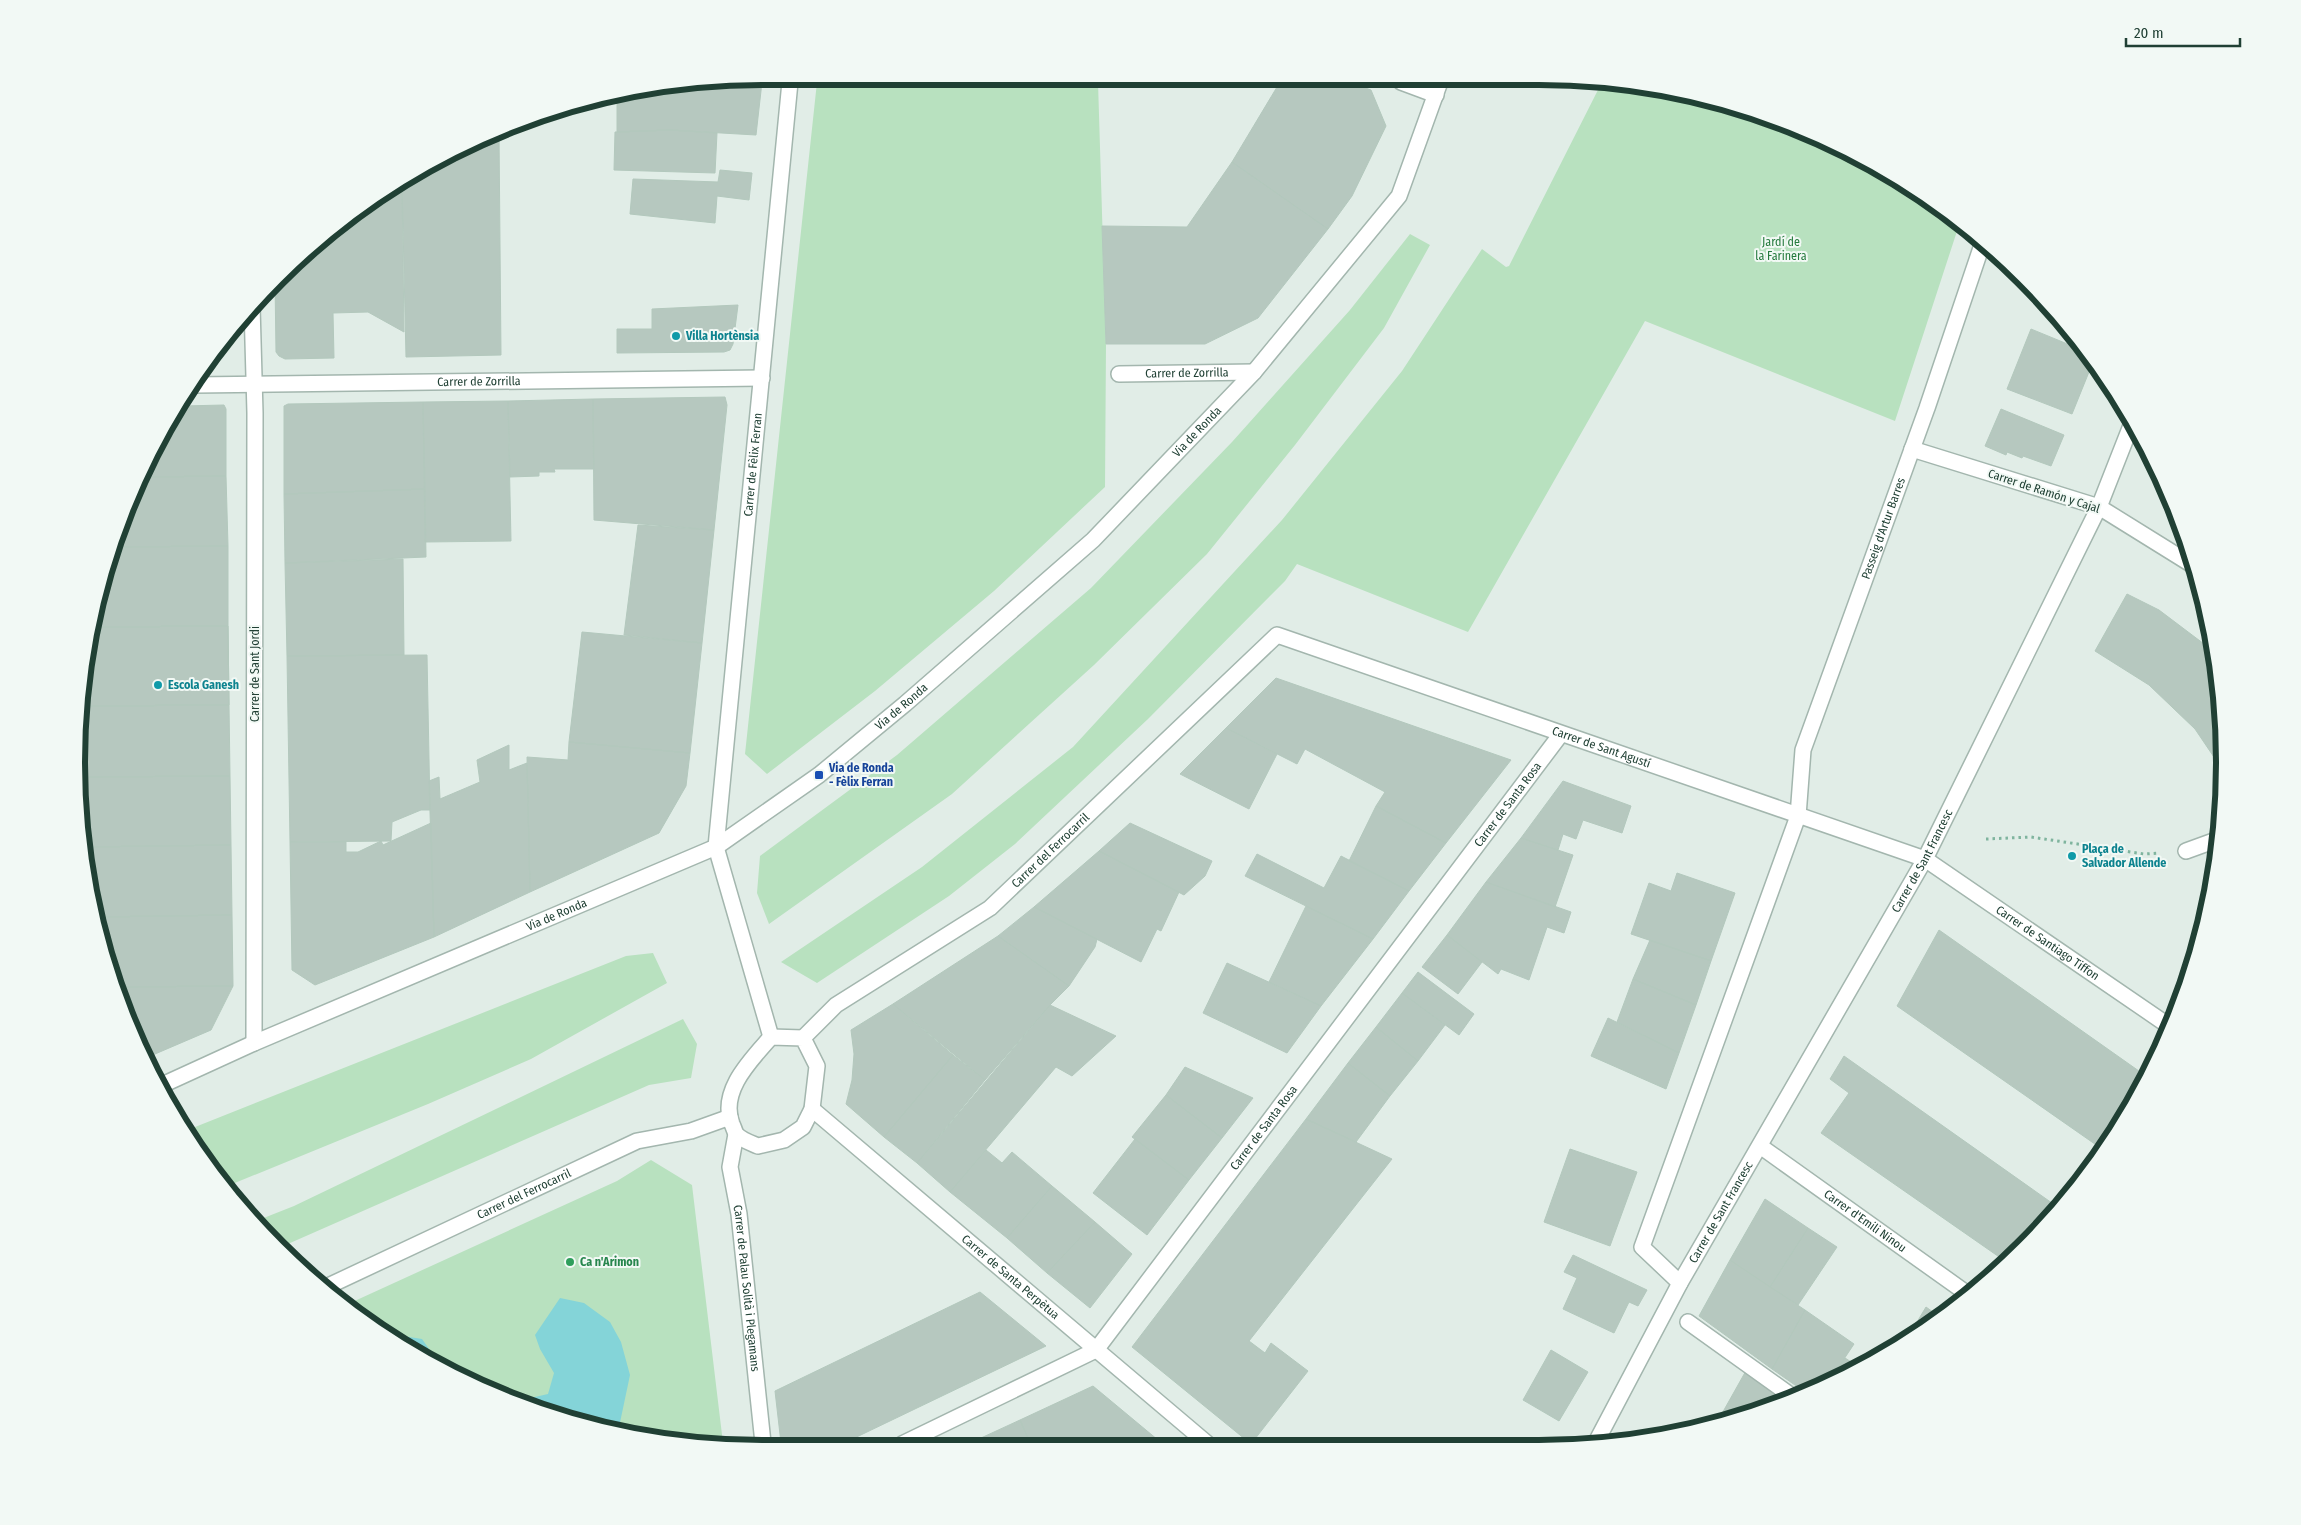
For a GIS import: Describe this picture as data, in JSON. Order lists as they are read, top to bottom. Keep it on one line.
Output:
{"streets":{"street":["Carrer de Zorrilla","Via de Ronda","Carrer de Fèlix Ferran","Carrer de Ramón y Cajal","Passeig d'Artur Barres","Carrer de Sant Jordi","Carrer de Sant Agustí","Carrer de Santa Rosa","Carrer del Ferrocarril","Carrer de Sant Francesc","Carrer de Santiago Tiffon","Carrer d'Emili Ninou","Carrer de Santa Perpètua","Carrer de Palau Solità i Plegamans"]},"crossings":[["Carrer de Zorrilla","Via de Ronda"],["Carrer de Zorrilla","Carrer de Fèlix Ferran"],["Carrer de Zorrilla","Carrer de Sant Jordi"],["Via de Ronda","Carrer de Fèlix Ferran"],["Via de Ronda","Carrer de Sant Jordi"],["Carrer de Ramón y Cajal","Passeig d'Artur Barres"],["Carrer de Ramón y Cajal","Carrer de Sant Francesc"],["Passeig d'Artur Barres","Carrer de Sant Agustí"],["Carrer de Sant Agustí","Carrer de Santa Rosa"],["Carrer de Sant Agustí","Carrer del Ferrocarril"],["Carrer de Sant Agustí","Carrer de Sant Francesc"],["Carrer de Sant Agustí","Carrer de Santiago Tiffon"],["Carrer de Santa Rosa","Carrer de Santa Perpètua"],["Carrer del Ferrocarril","Carrer de Santa Perpètua"],["Carrer del Ferrocarril","Carrer de Palau Solità i Plegamans"],["Carrer de Sant Francesc","Carrer de Santiago Tiffon"],["Carrer de Sant Francesc","Carrer d'Emili Ninou"],["Carrer de Santa Perpètua","Carrer de Palau Solità i Plegamans"]],"parks":["Jardí de la Farinera"],"places":{"other":["Villa Hortènsia","Escola Ganesh","Plaça de Salvador Allende","Ca n'Arimon"],"transit":["Via de Ronda - Fèlix Ferran"]},"scale_bar":"20 m"}
